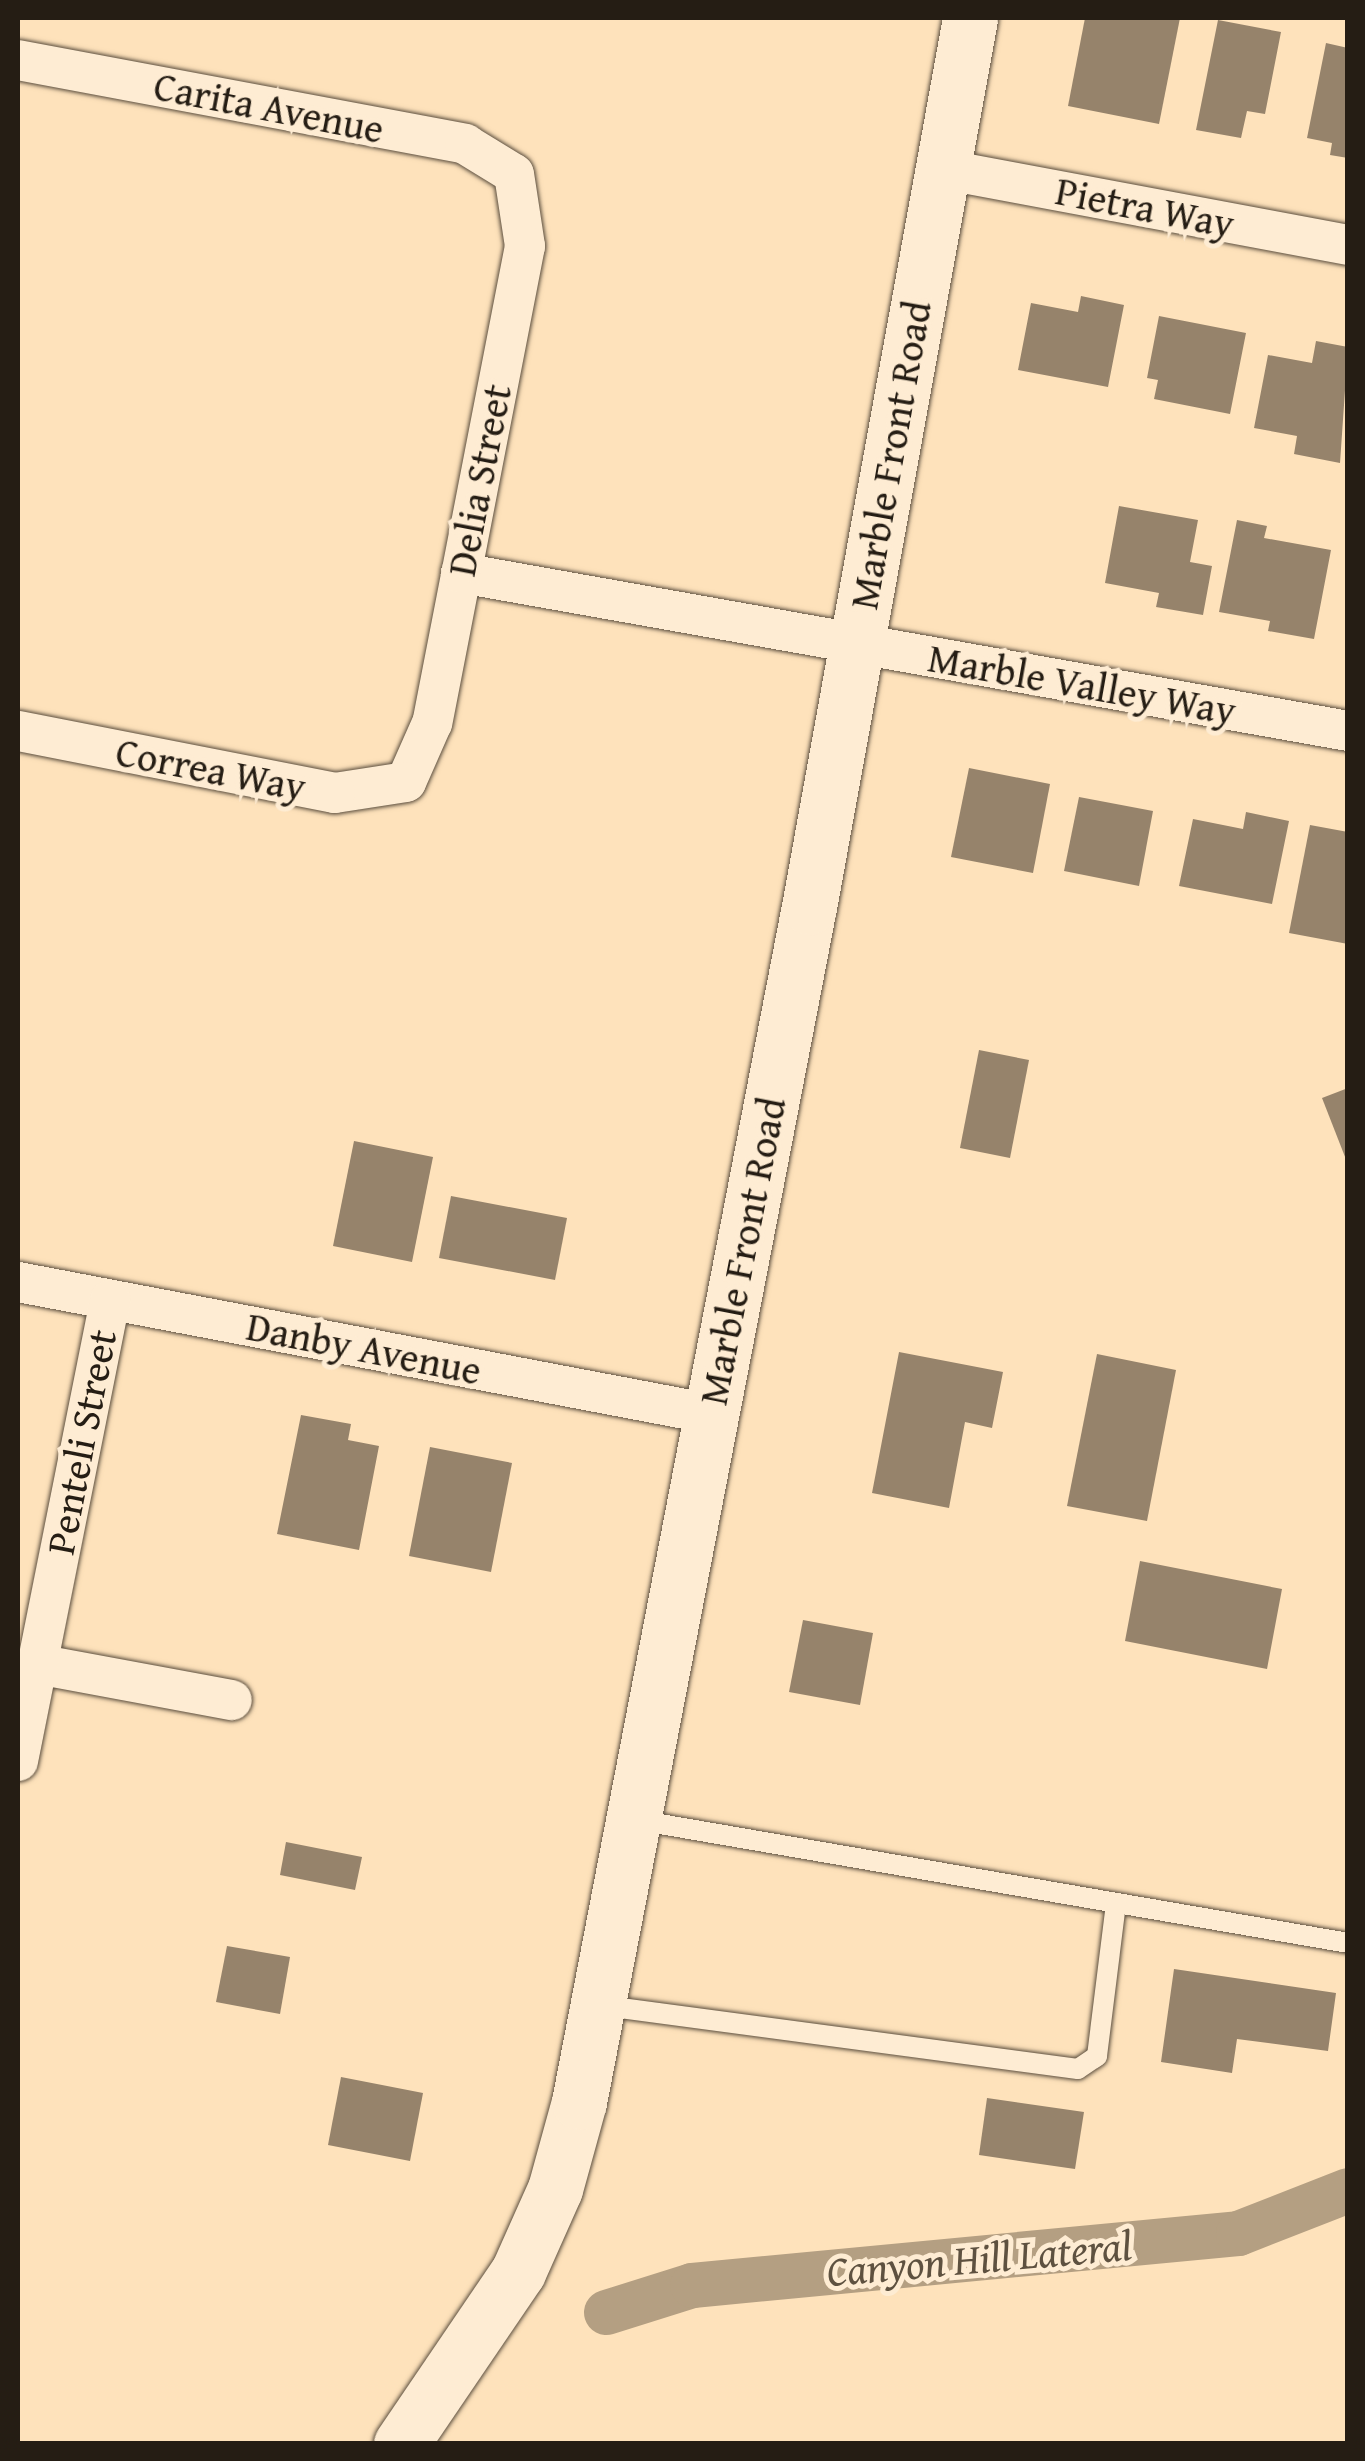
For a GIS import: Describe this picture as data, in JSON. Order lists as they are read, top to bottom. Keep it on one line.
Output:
{"streets":{"street":["Carita Avenue","Pietra Way","Marble Front Road","Delia Street","Marble Valley Way","Correa Way","Danby Avenue","Penteli Street"]},"crossings":[["Carita Avenue","Delia Street"],["Pietra Way","Marble Front Road"],["Marble Front Road","Marble Valley Way"],["Marble Front Road","Danby Avenue"],["Delia Street","Marble Valley Way"],["Delia Street","Correa Way"],["Danby Avenue","Penteli Street"]],"water":["Canyon Hill Lateral"]}
